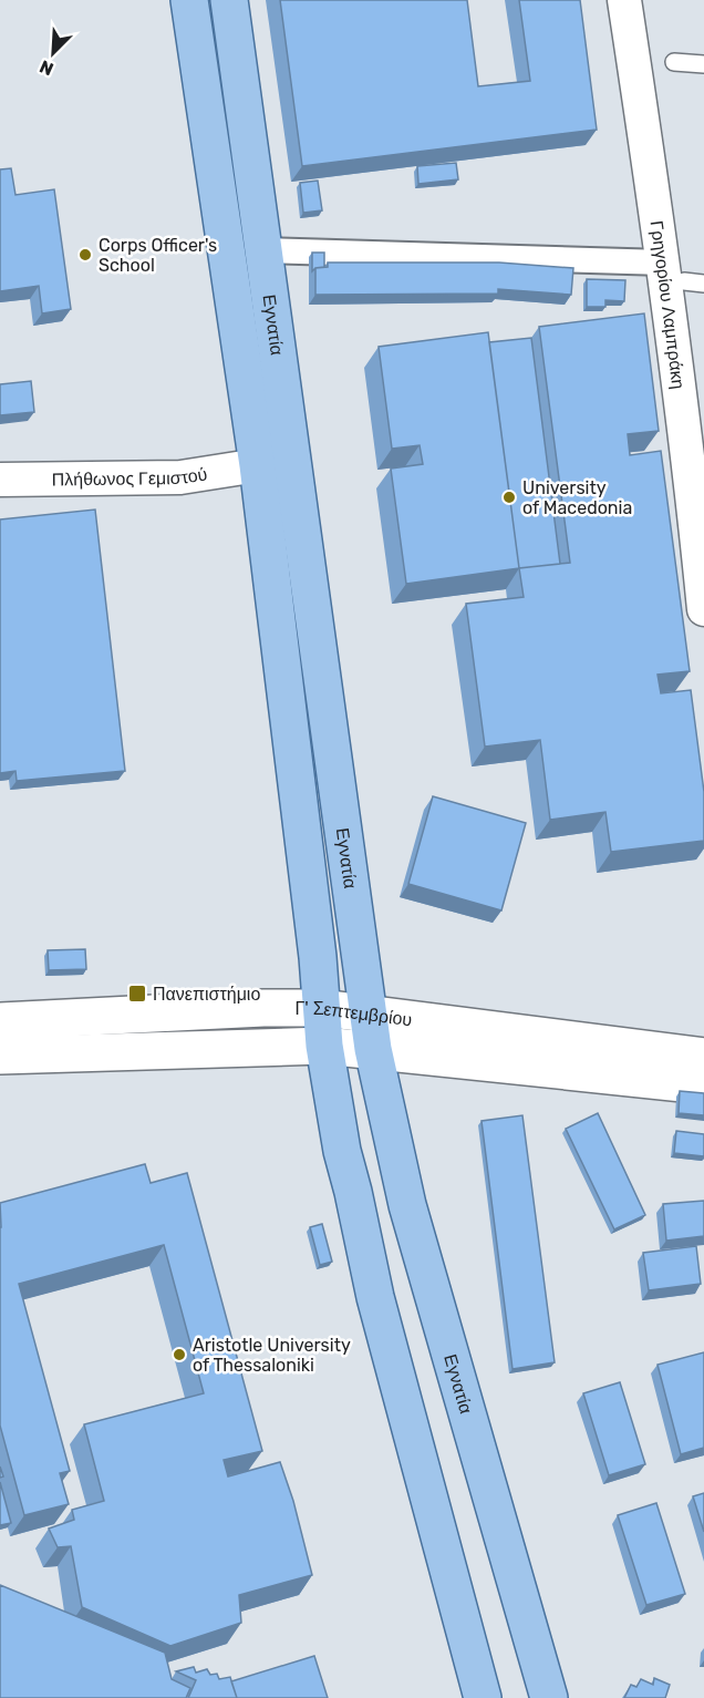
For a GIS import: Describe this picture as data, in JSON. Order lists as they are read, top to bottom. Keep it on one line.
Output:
{"streets":{"main road":["Εγνατία","Γ' Σεπτεμβρίου"],"street":["Γρηγορίου Λαμπράκη","Πλήθωνος Γεμιστού"]},"crossings":[["Εγνατία","Πλήθωνος Γεμιστού"],["Εγνατία","Γ' Σεπτεμβρίου"]],"places":{"other":["Corps Officer's School","University of Macedonia","Aristotle University of Thessaloniki"],"transit":["Πανεπιστήμιο"]},"north":"bottom left"}
